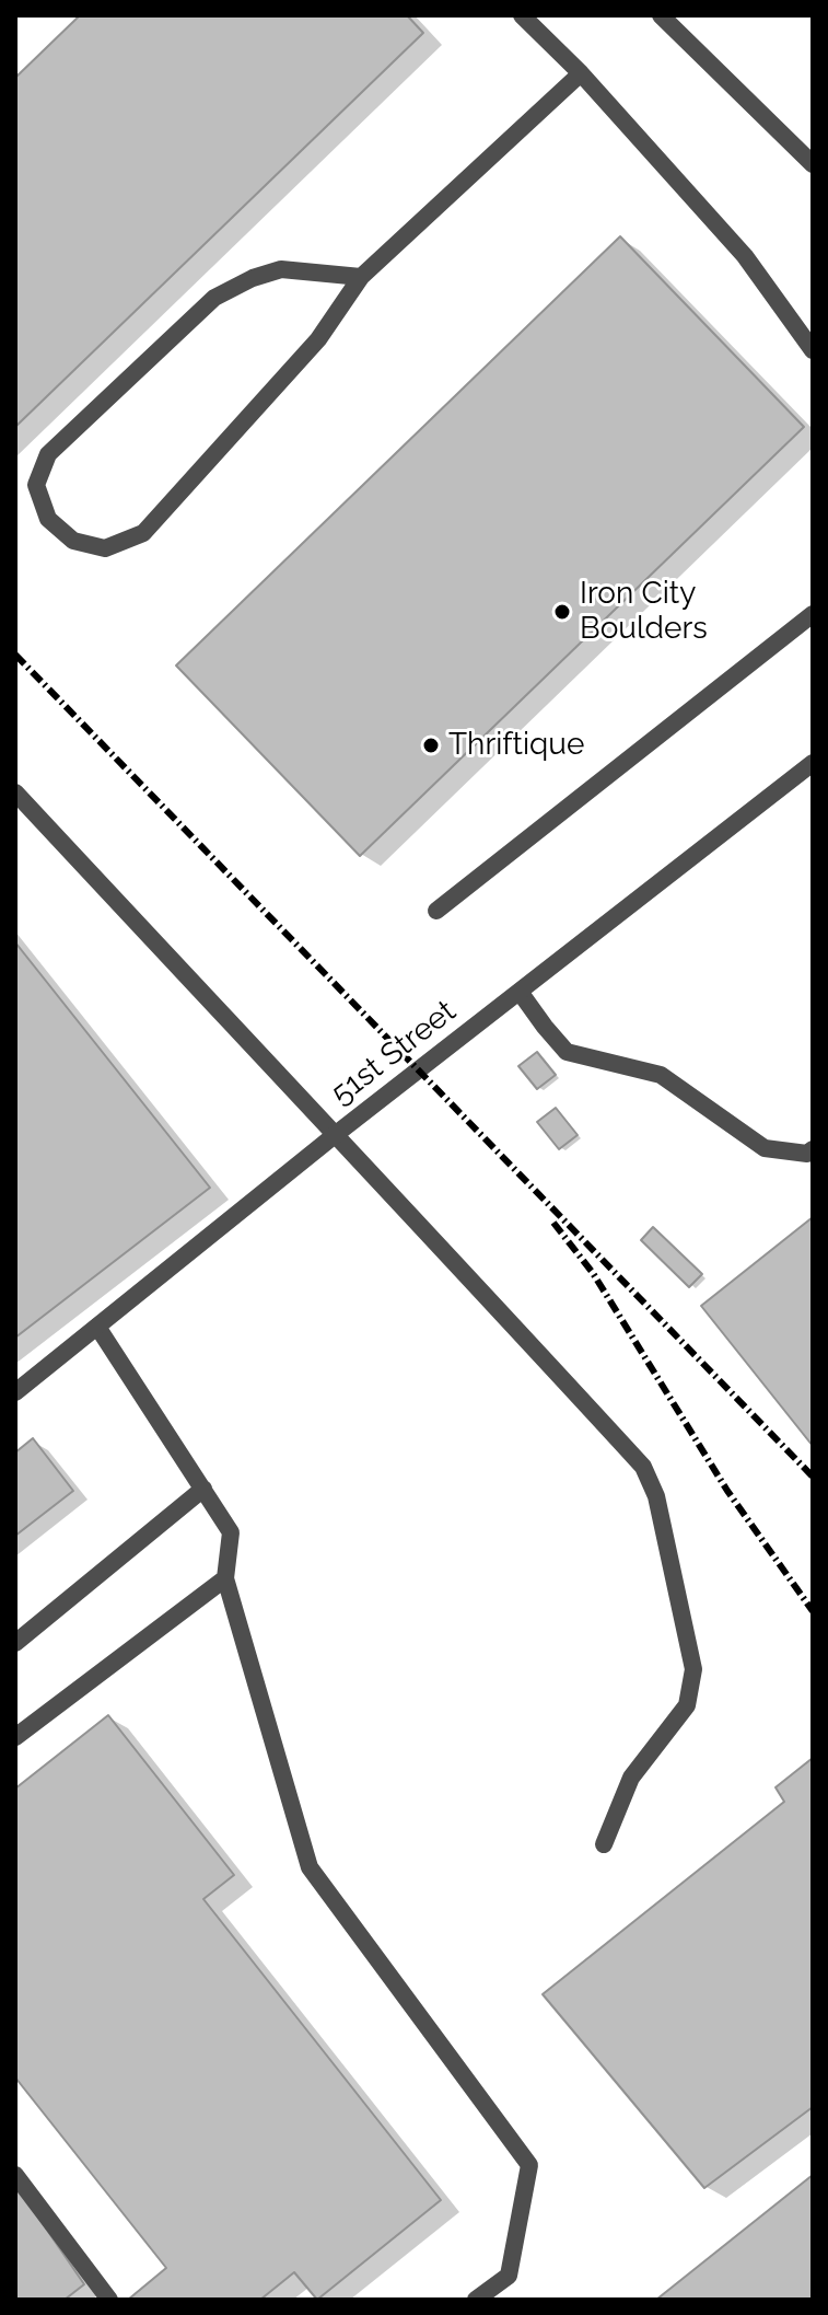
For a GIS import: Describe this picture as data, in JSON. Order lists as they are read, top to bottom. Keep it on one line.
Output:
{"streets":{"street":["51st Street"]},"places":["Iron City Boulders","Thriftique"]}
